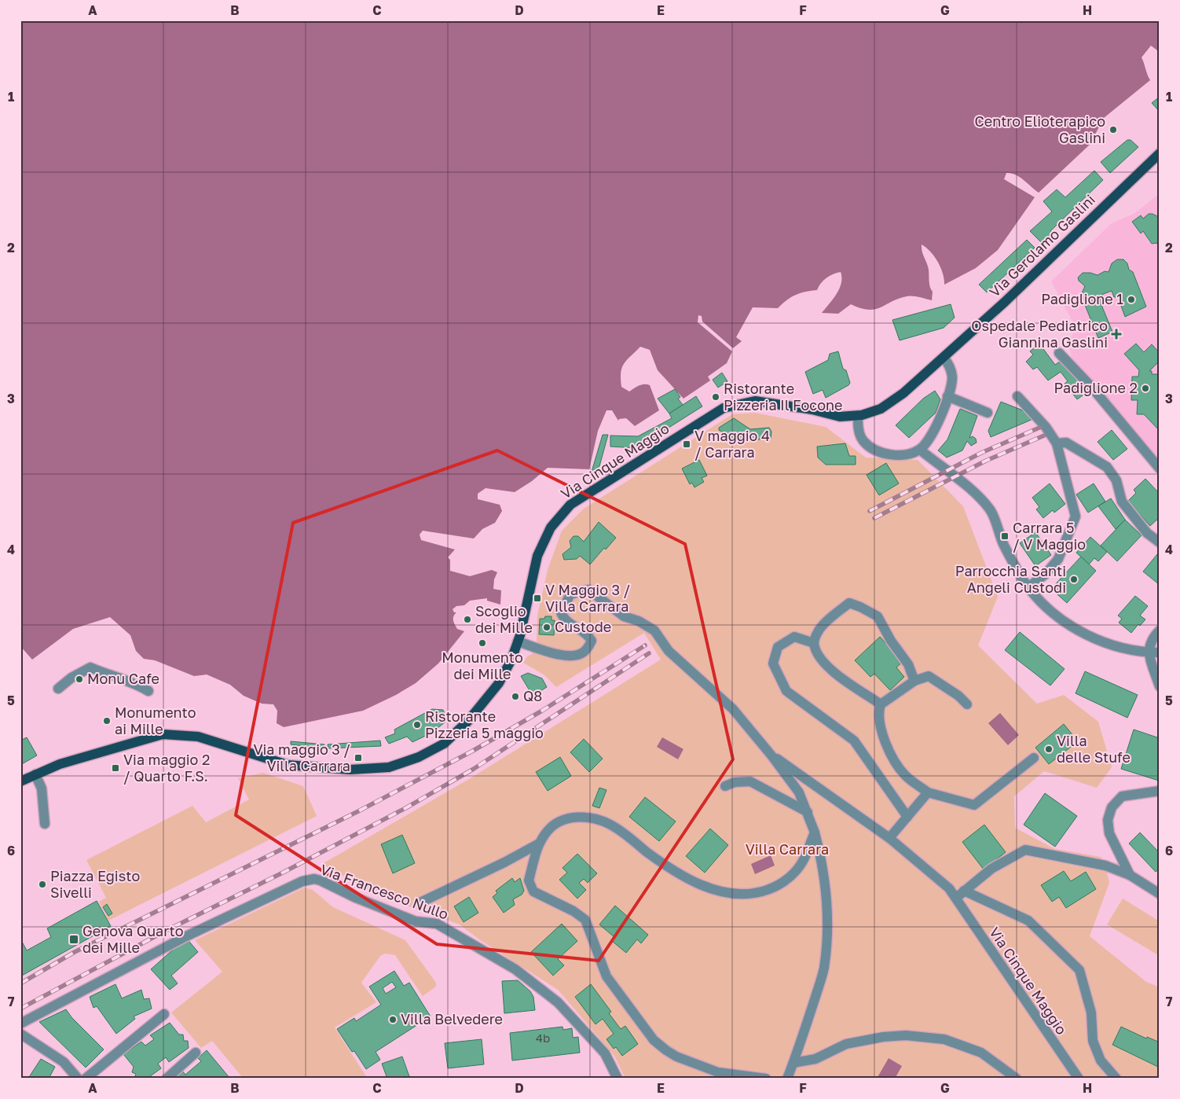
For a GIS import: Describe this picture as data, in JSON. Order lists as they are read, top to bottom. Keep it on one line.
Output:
{"streets":{"main road":["Via Gerolamo Gaslini","Via Cinque Maggio"],"street":["Via Francesco Nullo"]},"crossings":[["Via Gerolamo Gaslini","Via Cinque Maggio"]],"parks":["Villa Carrara"],"places":{"other":["Centro Elioterapico Gaslini","Padiglione 1","Padiglione 2","Ristorante Pizzeria Il Focone","Parrocchia Santi Angeli Custodi","Scoglio dei Mille","Custode","Monumento dei Mille","Monu Cafe","Q8","Monumento ai Mille","Ristorante Pizzeria 5 maggio","Villa delle Stufe","Piazza Egisto Sivelli","Villa Belvedere"],"health":["Ospedale Pediatrico Giannina Gaslini"],"transit":["V maggio 4 / Carrara","Carrara 5 / V Maggio","V Maggio 3 / Villa Carrara","Via maggio 3 / Villa Carrara","Via maggio 2 / Quarto F.S.","Genova Quarto dei Mille"]},"house_numbers":["4b"],"grid":{"columns":["A","B","C","D","E","F","G","H"],"rows":["1","2","3","4","5","6","7"]}}
